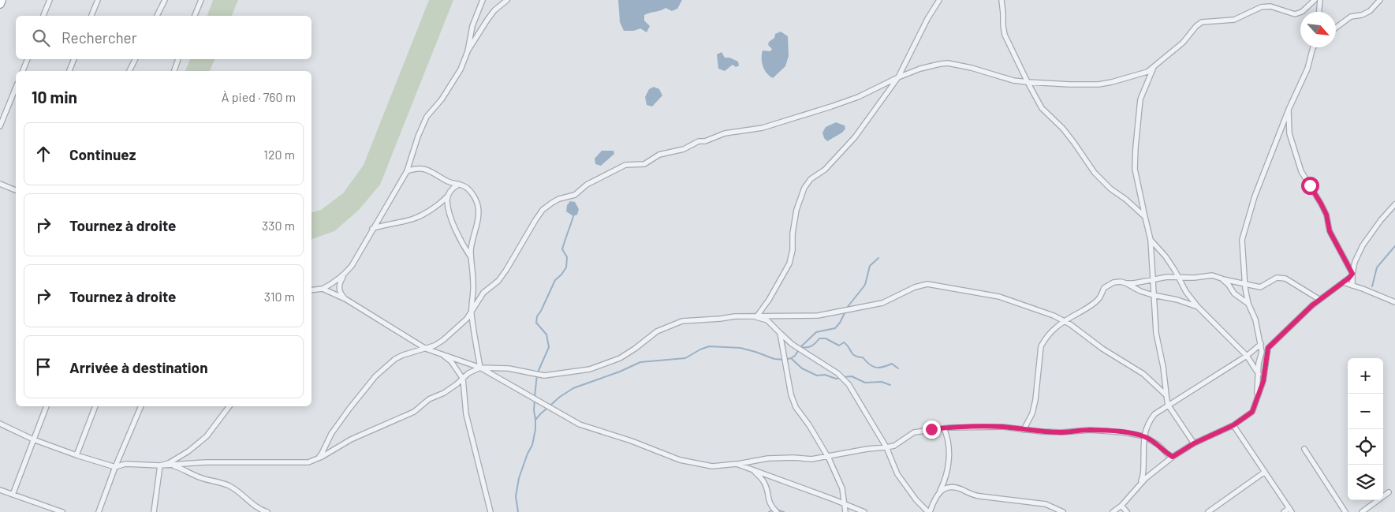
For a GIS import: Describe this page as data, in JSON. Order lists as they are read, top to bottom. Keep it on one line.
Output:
{"north":"bottom right","page":{"search":"Rechercher","heading":["10 min","À pied · 760 m"],"list":[["Continuez","120 m"],["Tournez à droite","330 m"],["Tournez à droite","310 m"],"Arrivée à destination"],"map_buttons":["+","−"]}}
